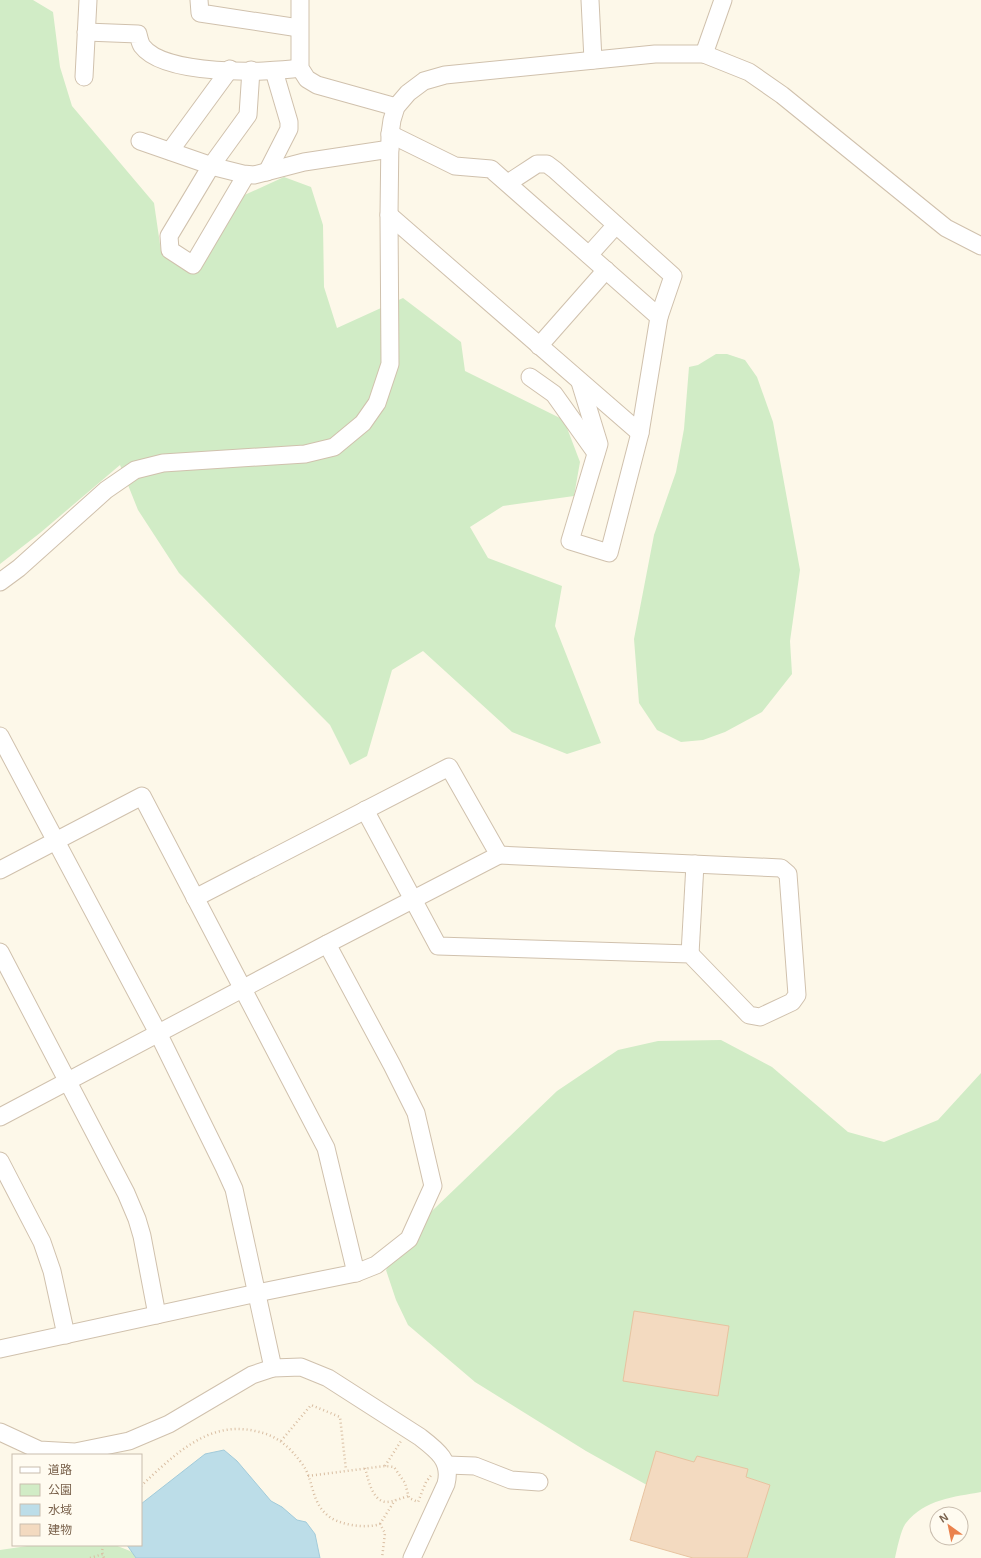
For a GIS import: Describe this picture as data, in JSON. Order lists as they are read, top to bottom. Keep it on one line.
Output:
{"legend":["道路","公園","水域","建物"],"north":"top left"}
